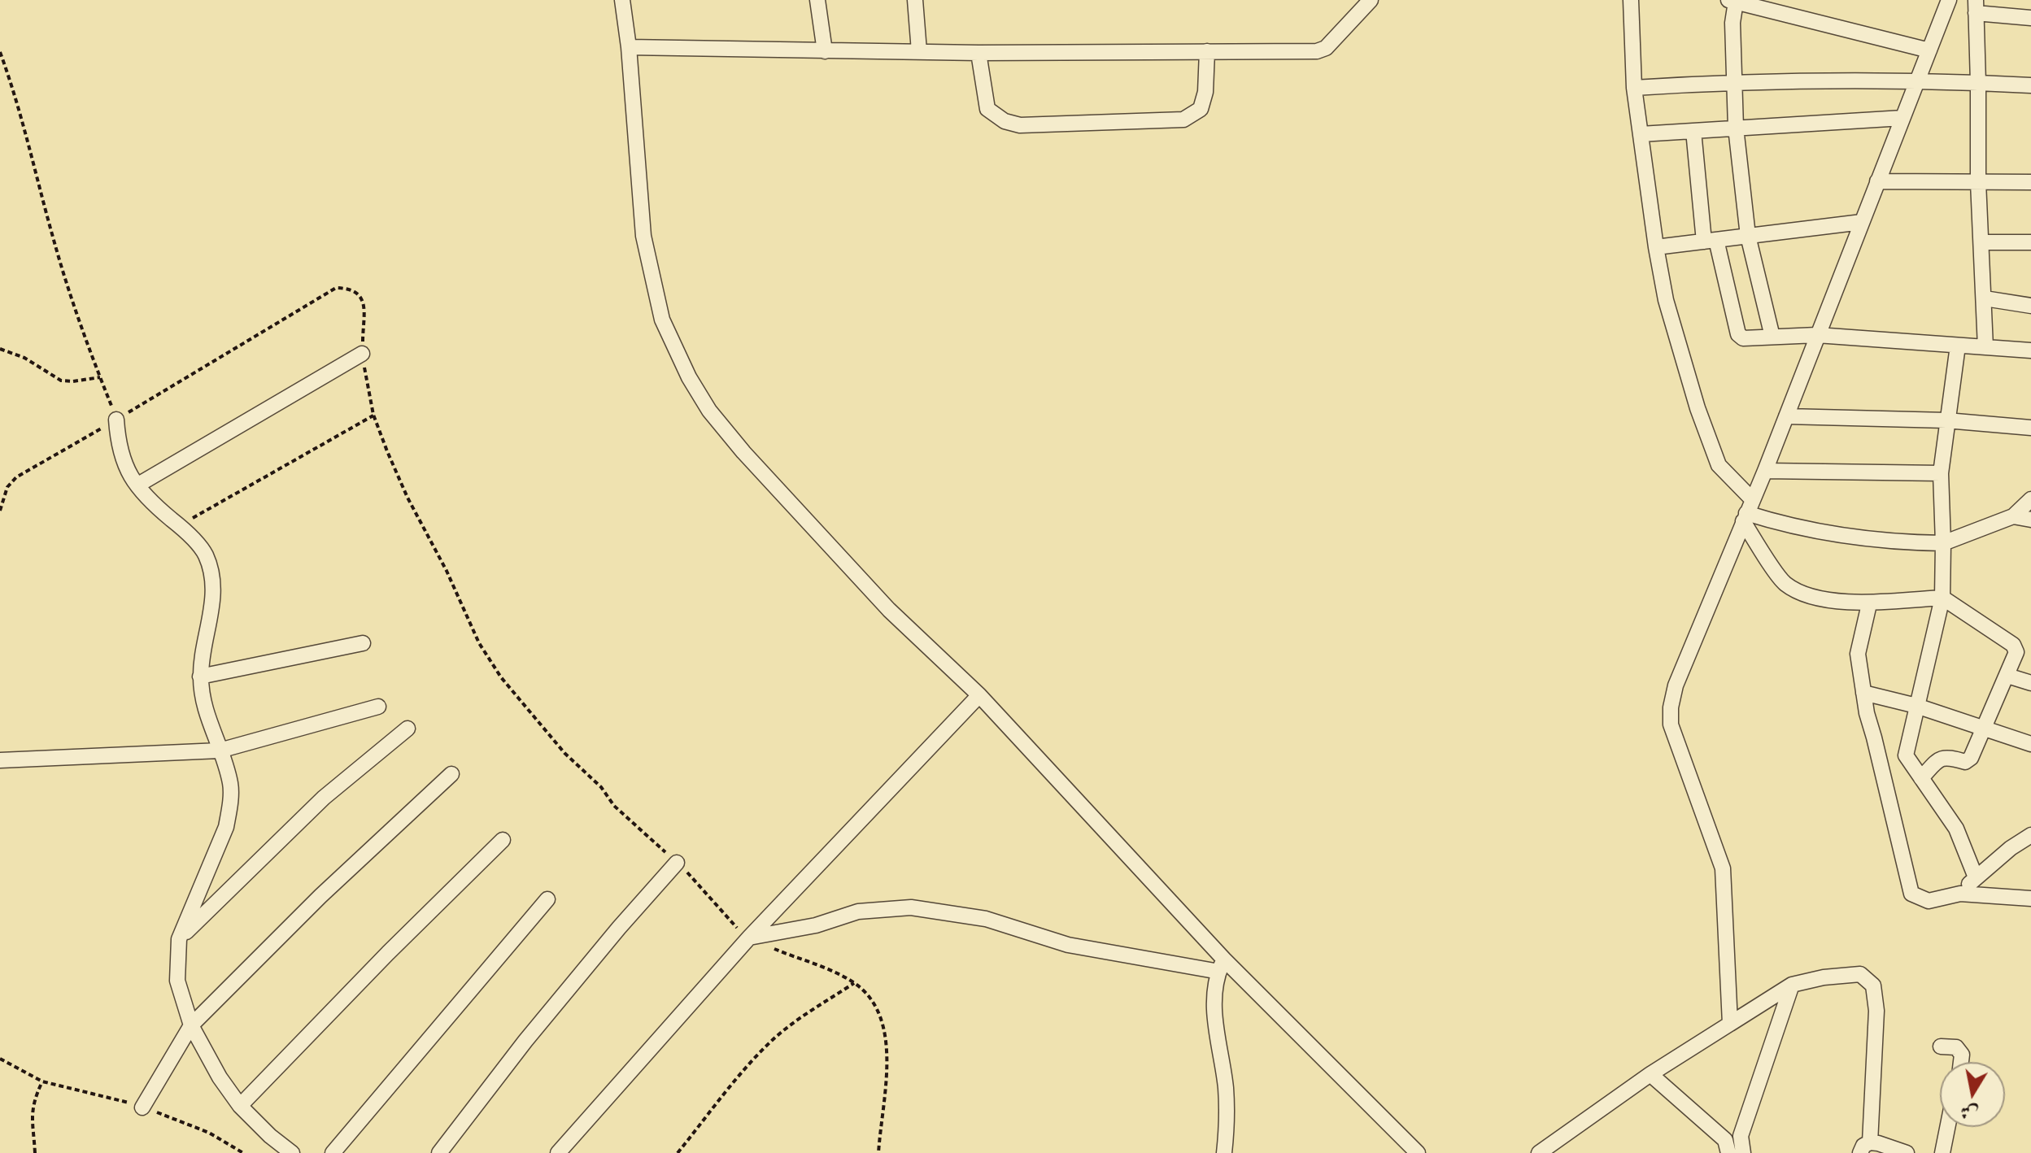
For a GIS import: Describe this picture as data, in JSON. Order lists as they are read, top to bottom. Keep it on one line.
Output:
{"north":"bottom"}
